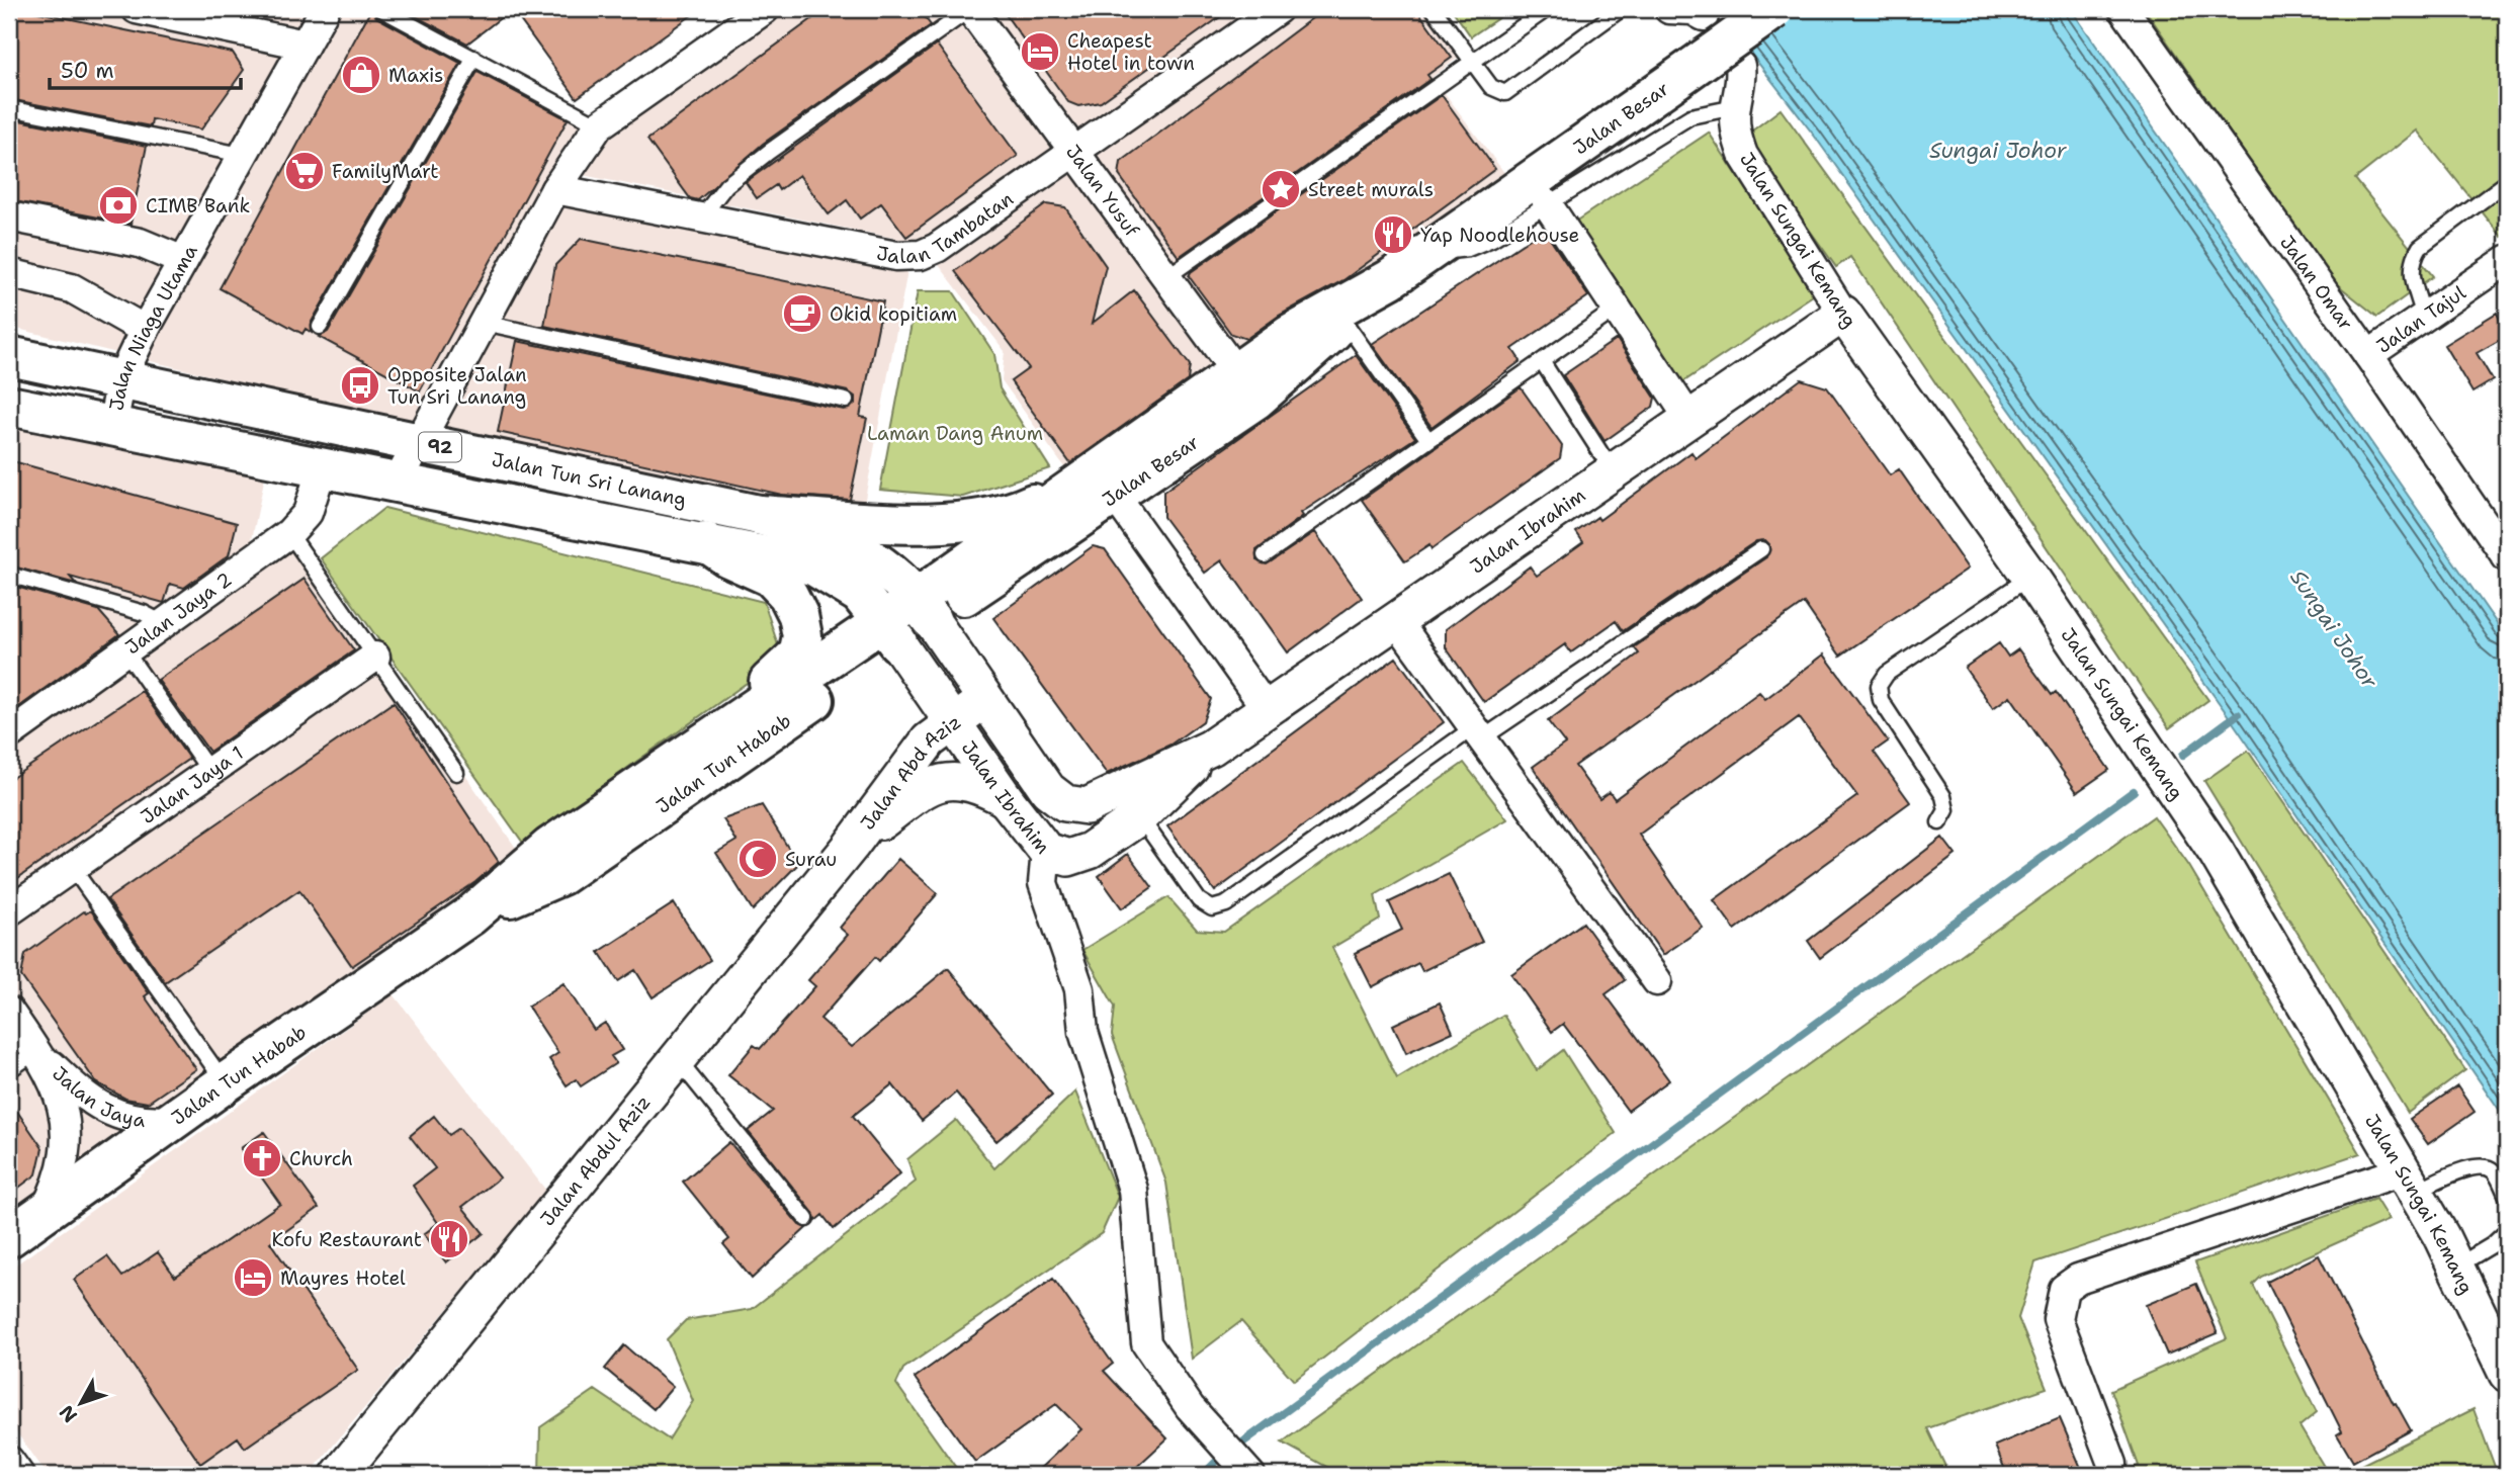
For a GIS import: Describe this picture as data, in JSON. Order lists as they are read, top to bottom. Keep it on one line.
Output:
{"streets":{"main road":["Jalan Besar","92","Jalan Tun Sri Lanang","Jalan Tun Habab"],"street":["Jalan Yusuf","Jalan Tambatan","Jalan Sungai Kemang","Jalan Omar","Jalan Tajul","Jalan Niaga Utama","Jalan Ibrahim","Jalan Jaya 2","Jalan Abd Aziz","Jalan Jaya 1","Jalan Jaya","Jalan Abdul Aziz"]},"crossings":[["Jalan Besar","Jalan Yusuf"],["Jalan Besar","Jalan Tun Sri Lanang"],["Jalan Besar","Jalan Ibrahim"],["Jalan Besar","Jalan Tun Habab"],["Jalan Yusuf","Jalan Tambatan"],["Jalan Sungai Kemang","Jalan Ibrahim"],["Jalan Omar","Jalan Tajul"],["Jalan Niaga Utama","Jalan Tun Sri Lanang"],["Jalan Tun Sri Lanang","Jalan Ibrahim"],["Jalan Tun Sri Lanang","Jalan Jaya 2"],["Jalan Tun Sri Lanang","Jalan Tun Habab"],["Jalan Ibrahim","Jalan Tun Habab"],["Jalan Ibrahim","Jalan Abd Aziz"],["Jalan Tun Habab","Jalan Jaya"],["Jalan Abd Aziz","Jalan Abdul Aziz"]],"water":["Sungai Johor"],"parks":["Laman Dang Anum"],"places":{"hotel":["Cheapest Hotel in town","Mayres Hotel"],"shop":["Maxis"],"supermarket":["FamilyMart"],"place":["Street murals"],"bank":["CIMB Bank"],"restaurant":["Yap Noodlehouse","Kofu Restaurant"],"cafe":["Okid kopitiam"],"bus stop":["Opposite Jalan Tun Sri Lanang"],"mosque":["Surau"],"church":["Church"]},"scale_bar":"50 m","north":"bottom left"}
